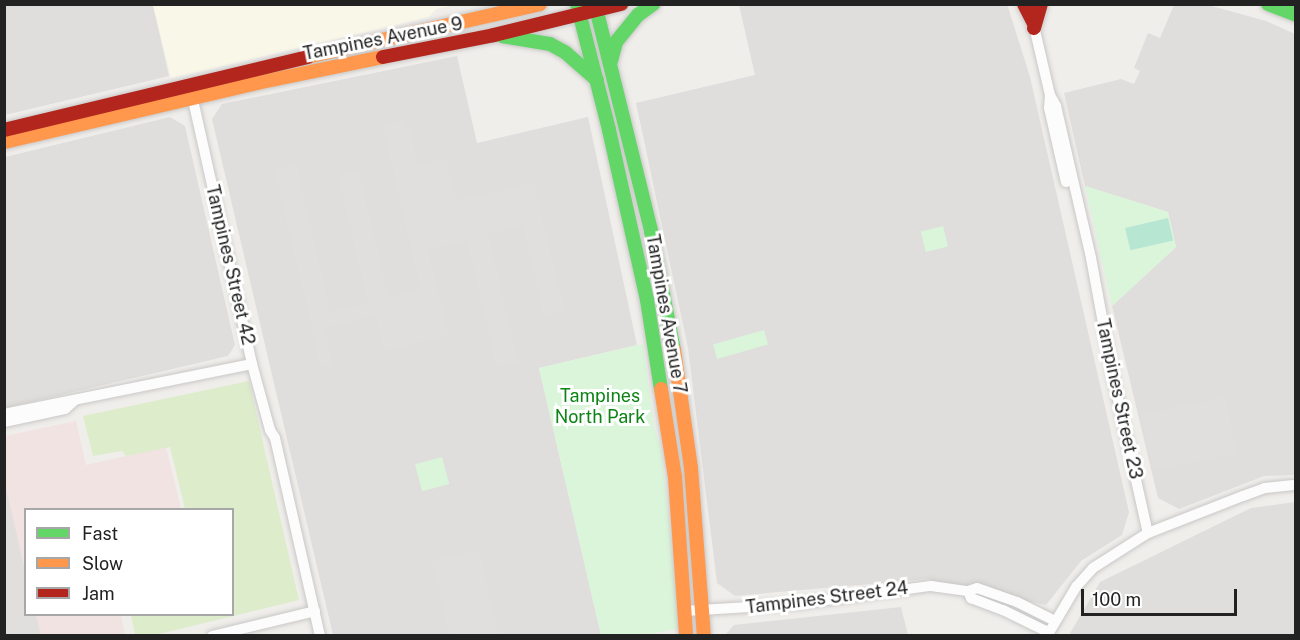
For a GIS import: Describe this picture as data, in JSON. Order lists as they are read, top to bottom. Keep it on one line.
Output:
{"streets":{"main road":["Tampines Avenue 9","Tampines Avenue 7"],"street":["Tampines Street 42","Tampines Street 23","Tampines Street 24"]},"crossings":[["Tampines Avenue 9","Tampines Street 42"],["Tampines Avenue 9","Tampines Avenue 7"],["Tampines Avenue 7","Tampines Street 24"]],"parks":["Tampines North Park"],"legend":["Fast","Slow","Jam"],"scale_bar":"100 m"}
